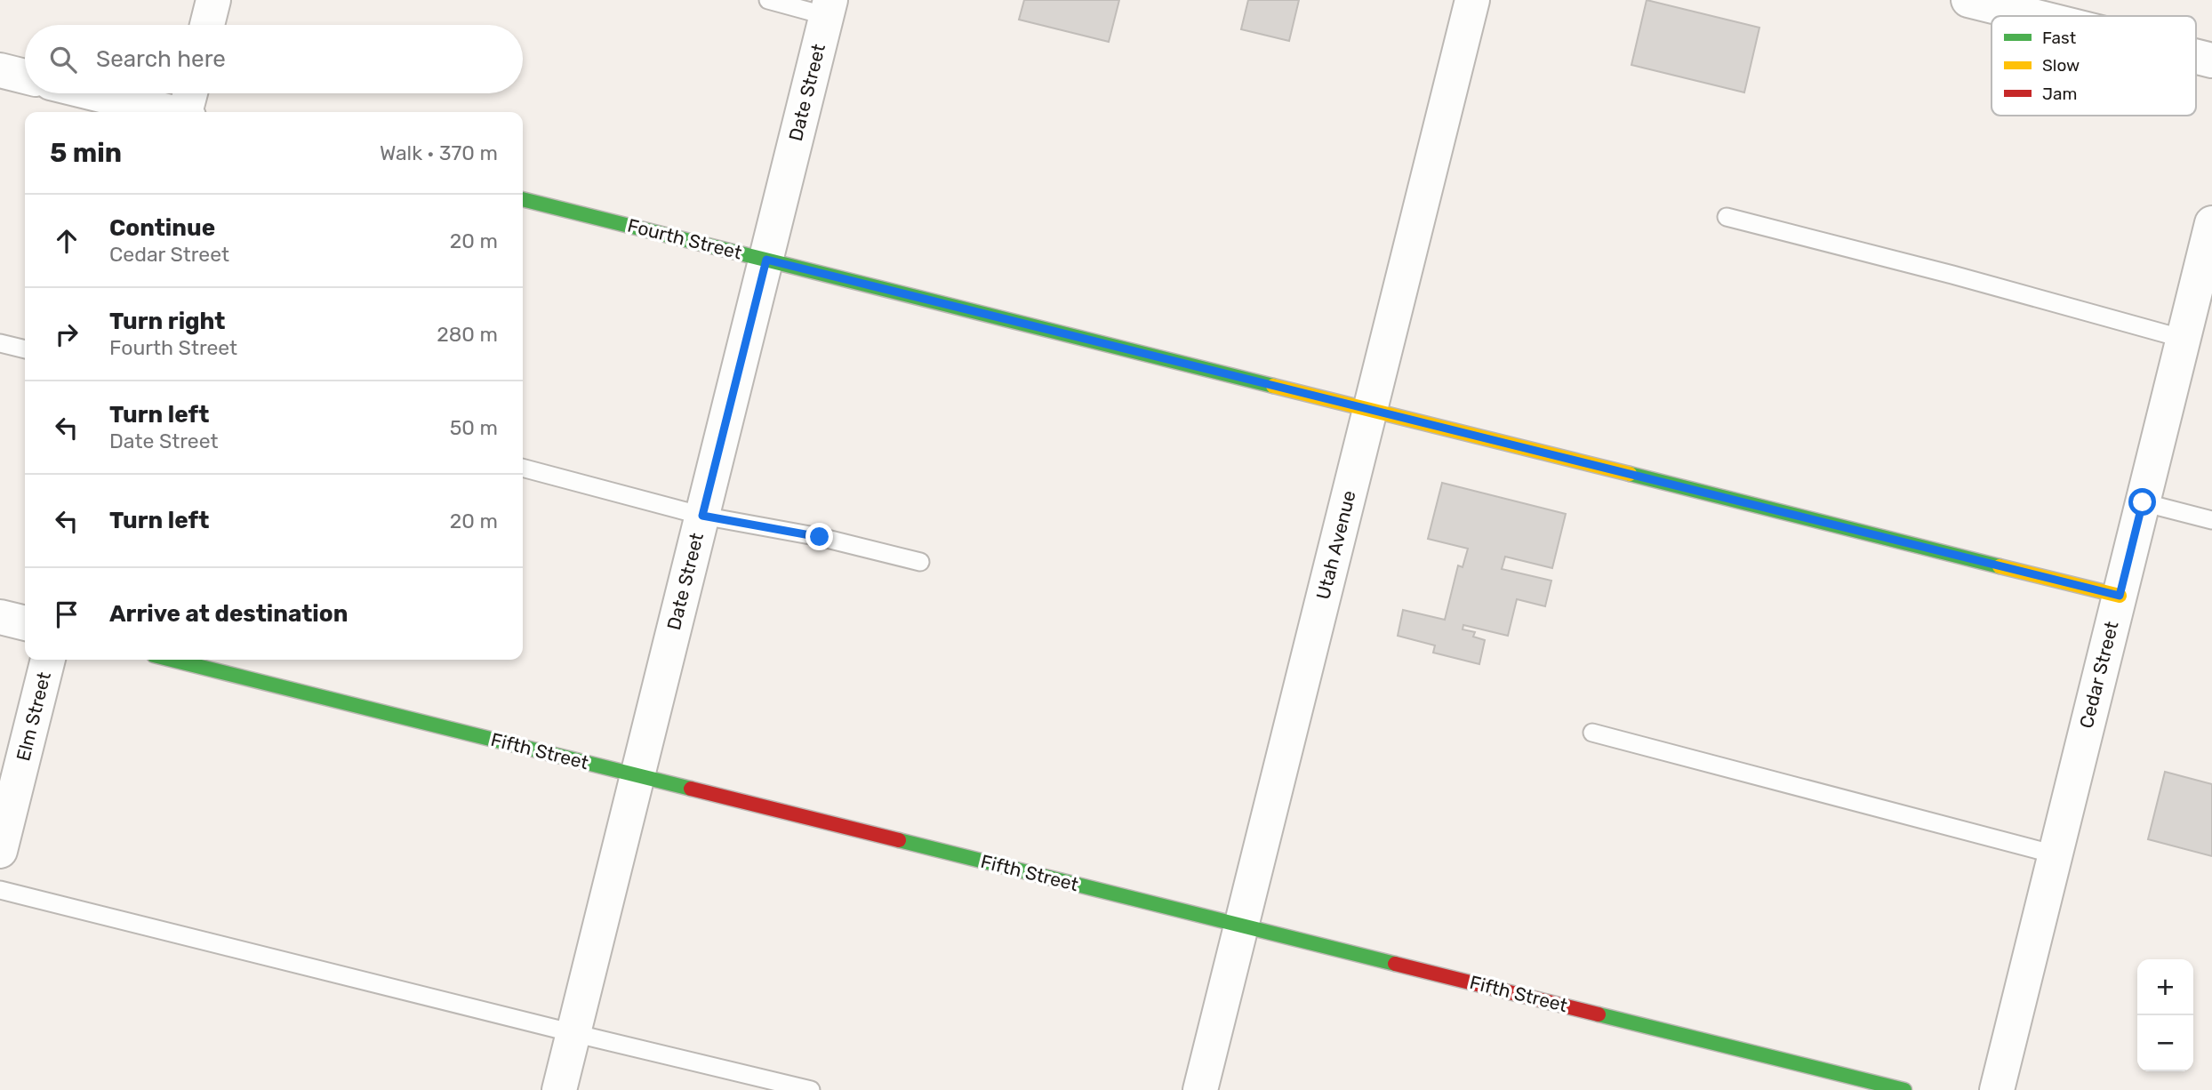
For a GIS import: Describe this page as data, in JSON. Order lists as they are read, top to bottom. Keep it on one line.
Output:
{"streets":{"street":["Date Street","Fourth Street","Utah Avenue","Cedar Street","Elm Street","Fifth Street"]},"crossings":[["Date Street","Fourth Street"],["Date Street","Fifth Street"],["Fourth Street","Utah Avenue"],["Fourth Street","Cedar Street"],["Utah Avenue","Fifth Street"]],"legend":["Fast","Slow","Jam"],"page":{"search":"Search here","heading":["5 min","Walk · 370 m"],"list":[["Continue","Cedar Street","20 m"],["Turn right","Fourth Street","280 m"],["Turn left","Date Street","50 m"],["Turn left","20 m"],"Arrive at destination"],"map_buttons":["+","−"]}}
